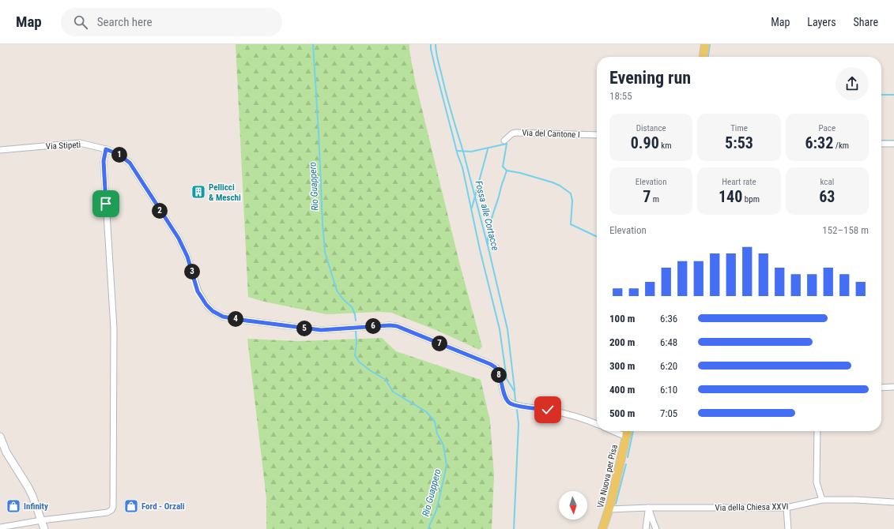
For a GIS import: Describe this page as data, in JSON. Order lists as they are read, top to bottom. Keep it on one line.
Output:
{"streets":{"main road":["Via Nuova per Pisa"],"street":["Via del Cantone I","Via Stipeti","Via della Chiesa XXVI"]},"crossings":[["Via Nuova per Pisa","Via della Chiesa XXVI"]],"water":["Rio Guappero","Fossa alle Cortacce"],"places":{"building":["Pellicci & Meschi"],"shop":["Infinity","Ford - Orzali"]},"north":"bottom","page":{"header":"Map","search":"Search here","nav":["Map","Layers","Share"],"heading":["Evening run","18:55"],"stats":[["Distance","0.90 km"],["Time","5:53"],["Pace","6:32 /km"],["Elevation","7 m"],["Heart rate","140 bpm"],["kcal","63"]],"pins":["1","2","3","4","6","5","7","8"],"chart":["Elevation","152–158 m"],"list":[{"name":"100 m","note":"6:36"},{"name":"200 m","note":"6:48"},{"name":"300 m","note":"6:20"},{"name":"400 m","note":"6:10"},{"name":"500 m","note":"7:05"}]}}
